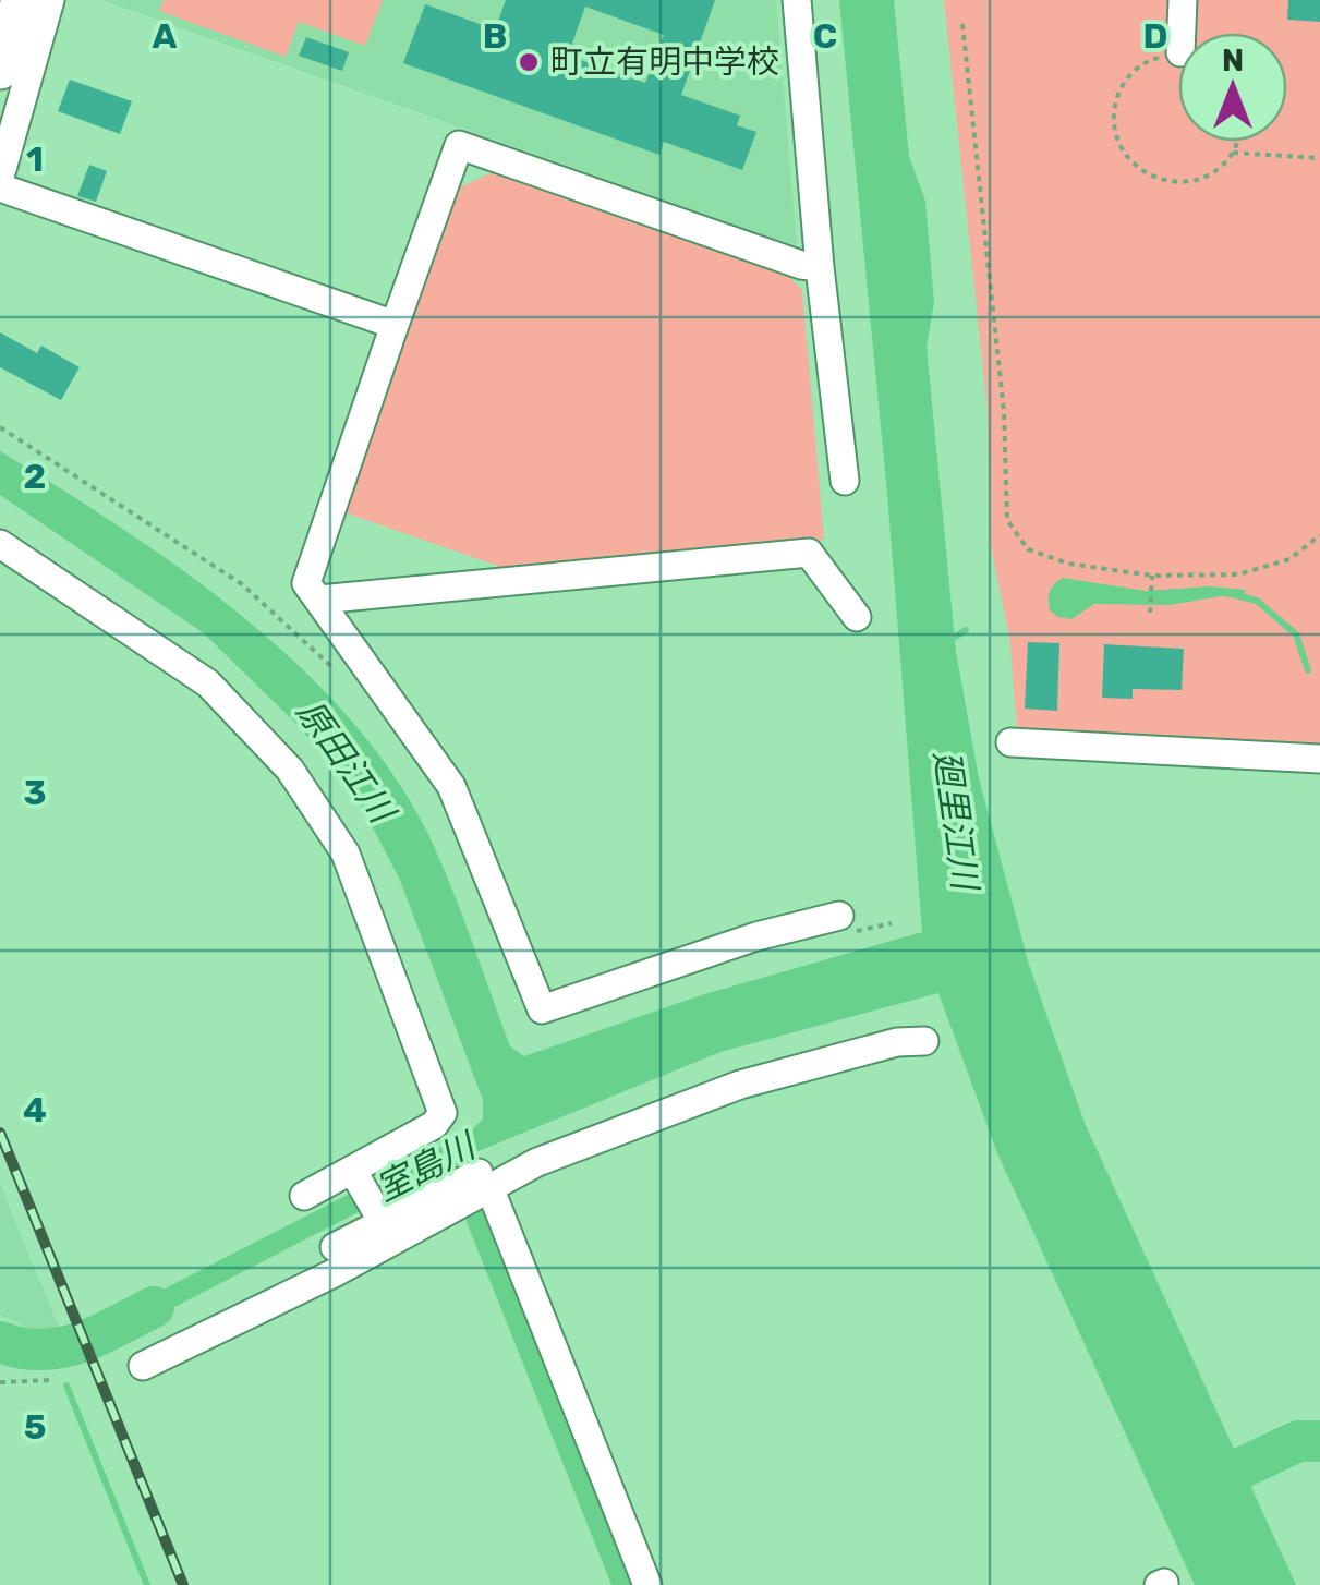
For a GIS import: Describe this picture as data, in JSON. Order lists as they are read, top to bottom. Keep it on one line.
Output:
{"water":["原田江川","廻里江川","室島川"],"places":["町立有明中学校"],"north":"top","grid":{"columns":["A","B","C","D"],"rows":["1","2","3","4","5"]}}
